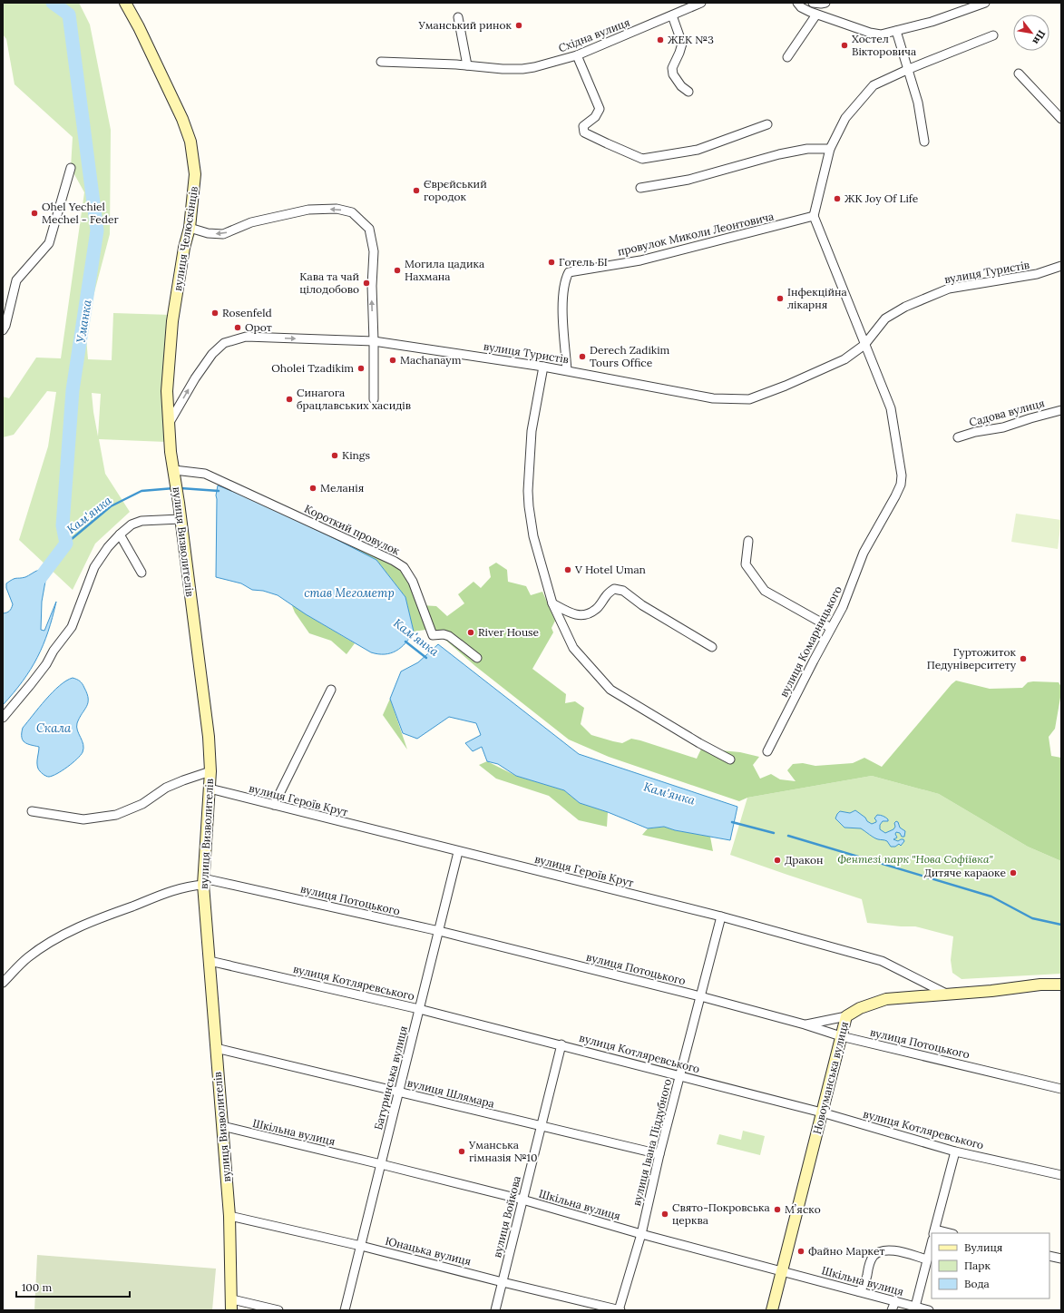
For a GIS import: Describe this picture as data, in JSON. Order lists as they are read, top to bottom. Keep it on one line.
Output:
{"streets":{"main road":["вулиця Челюскінців","вулиця Визволителів","Новоуманська вулиця"],"street":["Східна вулиця","провулок Миколи Леонтовича","вулиця Туристів","Садова вулиця","Короткий провулок","вулиця Комарницького","вулиця Героїв Крут","вулиця Потоцького","вулиця Котляревського","Батуринська вулиця","вулиця Шлямара","Шкільна вулиця","вулиця Івана Піддубного","вулиця Войкова","Юнацька вулиця"]},"crossings":[["провулок Миколи Леонтовича","вулиця Туристів"],["провулок Миколи Леонтовича","вулиця Комарницького"],["вулиця Челюскінців","вулиця Туристів"],["вулиця Челюскінців","вулиця Визволителів"],["вулиця Туристів","вулиця Визволителів"],["вулиця Туристів","вулиця Комарницького"],["Короткий провулок","вулиця Визволителів"],["вулиця Визволителів","вулиця Героїв Крут"],["вулиця Визволителів","вулиця Потоцького"],["вулиця Визволителів","вулиця Котляревського"],["вулиця Визволителів","вулиця Шлямара"],["вулиця Визволителів","Шкільна вулиця"],["вулиця Визволителів","Юнацька вулиця"],["вулиця Героїв Крут","Батуринська вулиця"],["вулиця Героїв Крут","Новоуманська вулиця"],["вулиця Героїв Крут","вулиця Івана Піддубного"],["вулиця Потоцького","Батуринська вулиця"],["вулиця Потоцького","Новоуманська вулиця"],["вулиця Потоцького","вулиця Івана Піддубного"],["вулиця Котляревського","Батуринська вулиця"],["вулиця Котляревського","Новоуманська вулиця"],["вулиця Котляревського","вулиця Івана Піддубного"],["вулиця Котляревського","вулиця Войкова"],["Батуринська вулиця","вулиця Шлямара"],["Батуринська вулиця","Шкільна вулиця"],["Батуринська вулиця","Юнацька вулиця"],["Новоуманська вулиця","Шкільна вулиця"],["вулиця Шлямара","вулиця Івана Піддубного"],["вулиця Шлямара","вулиця Войкова"],["Шкільна вулиця","вулиця Івана Піддубного"],["Шкільна вулиця","вулиця Войкова"],["вулиця Івана Піддубного","Юнацька вулиця"],["вулиця Войкова","Юнацька вулиця"]],"water":["Уманка","Кам'янка","став Мегометр","Скала"],"parks":["Фентезі парк \"Нова Софіївка\""],"places":["Уманський ринок","ЖЕК №3","Хостел Вікторовича","Єврєйський городок","ЖК Joy Of Life","Ohel Yechiel Mechel - Feder","Готель БІ","Могила цадика Нахмана","Кава та чай цілодобово","Інфекційна лікарня","Rosenfeld","Орот","Derech Zadikim Tours Office","Machanaym","Oholei Tzadikim","Синагога брацлавських хасидів","Kings","Меланія","V Hotel Uman","River House","Гуртожиток Педуніверситету","Дракон","Дитяче караоке","Уманська гімназія №10","Мʼяско","Свято-Покровська церква","Файно Маркет"],"legend":["Вулиця","Парк","Вода"],"scale_bar":"100 m","north":"bottom right"}
